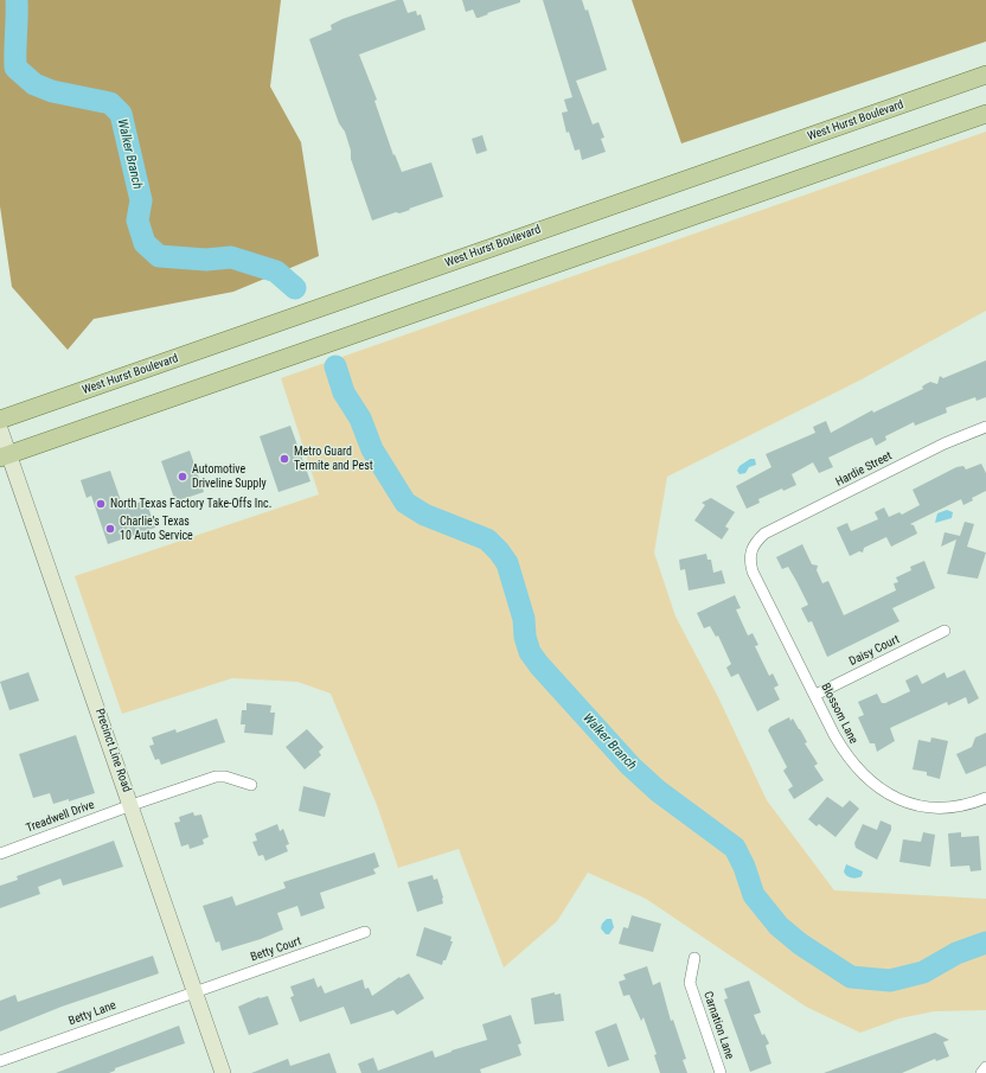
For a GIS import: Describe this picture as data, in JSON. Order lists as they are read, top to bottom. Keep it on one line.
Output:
{"streets":{"main road":["West Hurst Boulevard","Precinct Line Road"],"street":["Hardie Street","Daisy Court","Blossom Lane","Treadwell Drive","Betty Court","Betty Lane","Carnation Lane"]},"crossings":[["Hardie Street","Blossom Lane"],["Daisy Court","Blossom Lane"],["Precinct Line Road","Treadwell Drive"],["Precinct Line Road","Betty Court"],["Precinct Line Road","Betty Lane"],["Betty Court","Betty Lane"]],"water":["Walker Branch"],"places":["Metro Guard Termite and Pest","Automotive Driveline Supply","North Texas Factory Take-Offs Inc.","Charlie's Texas 10 Auto Service"]}
